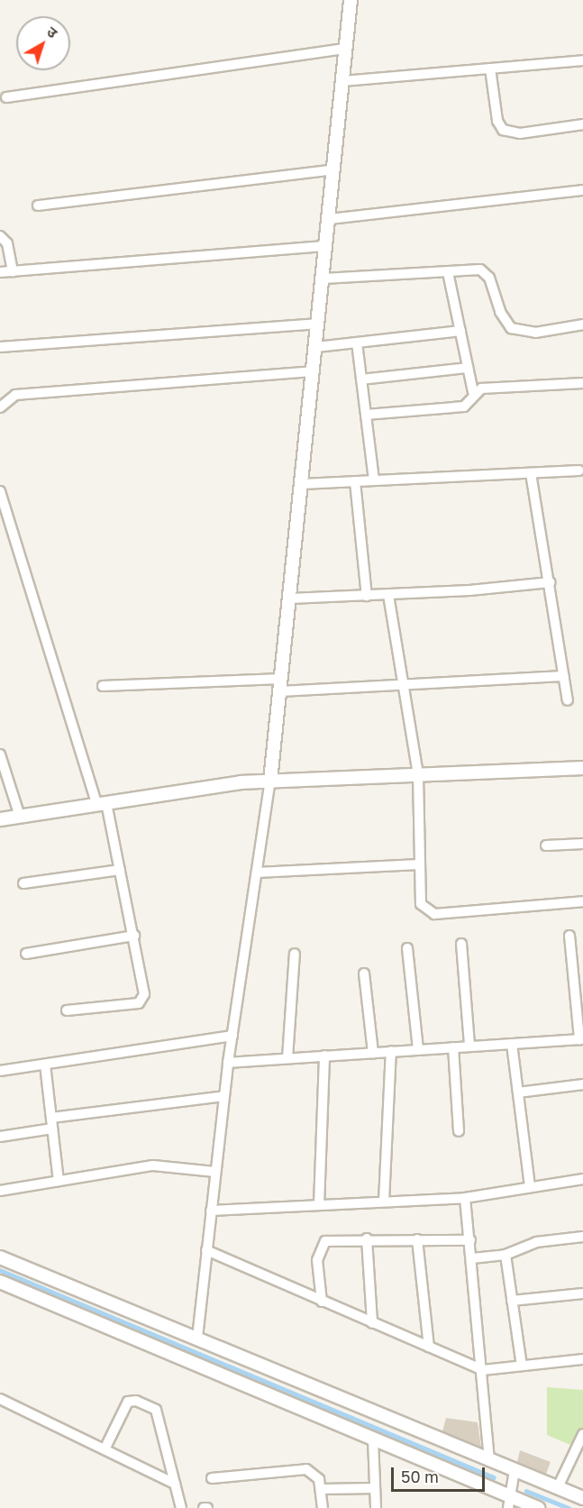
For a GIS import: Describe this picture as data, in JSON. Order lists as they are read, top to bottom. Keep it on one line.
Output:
{"scale_bar":"50 m","north":"top right"}
